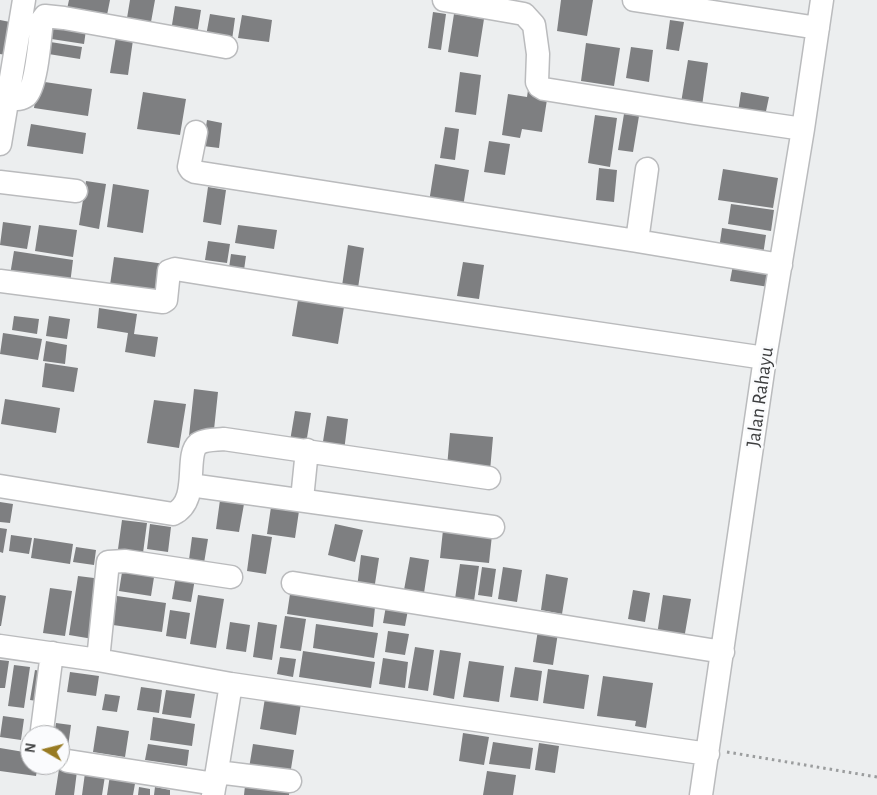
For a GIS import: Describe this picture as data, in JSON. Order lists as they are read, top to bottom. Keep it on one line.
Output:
{"streets":{"street":["Jalan Rahayu"]},"north":"left"}
